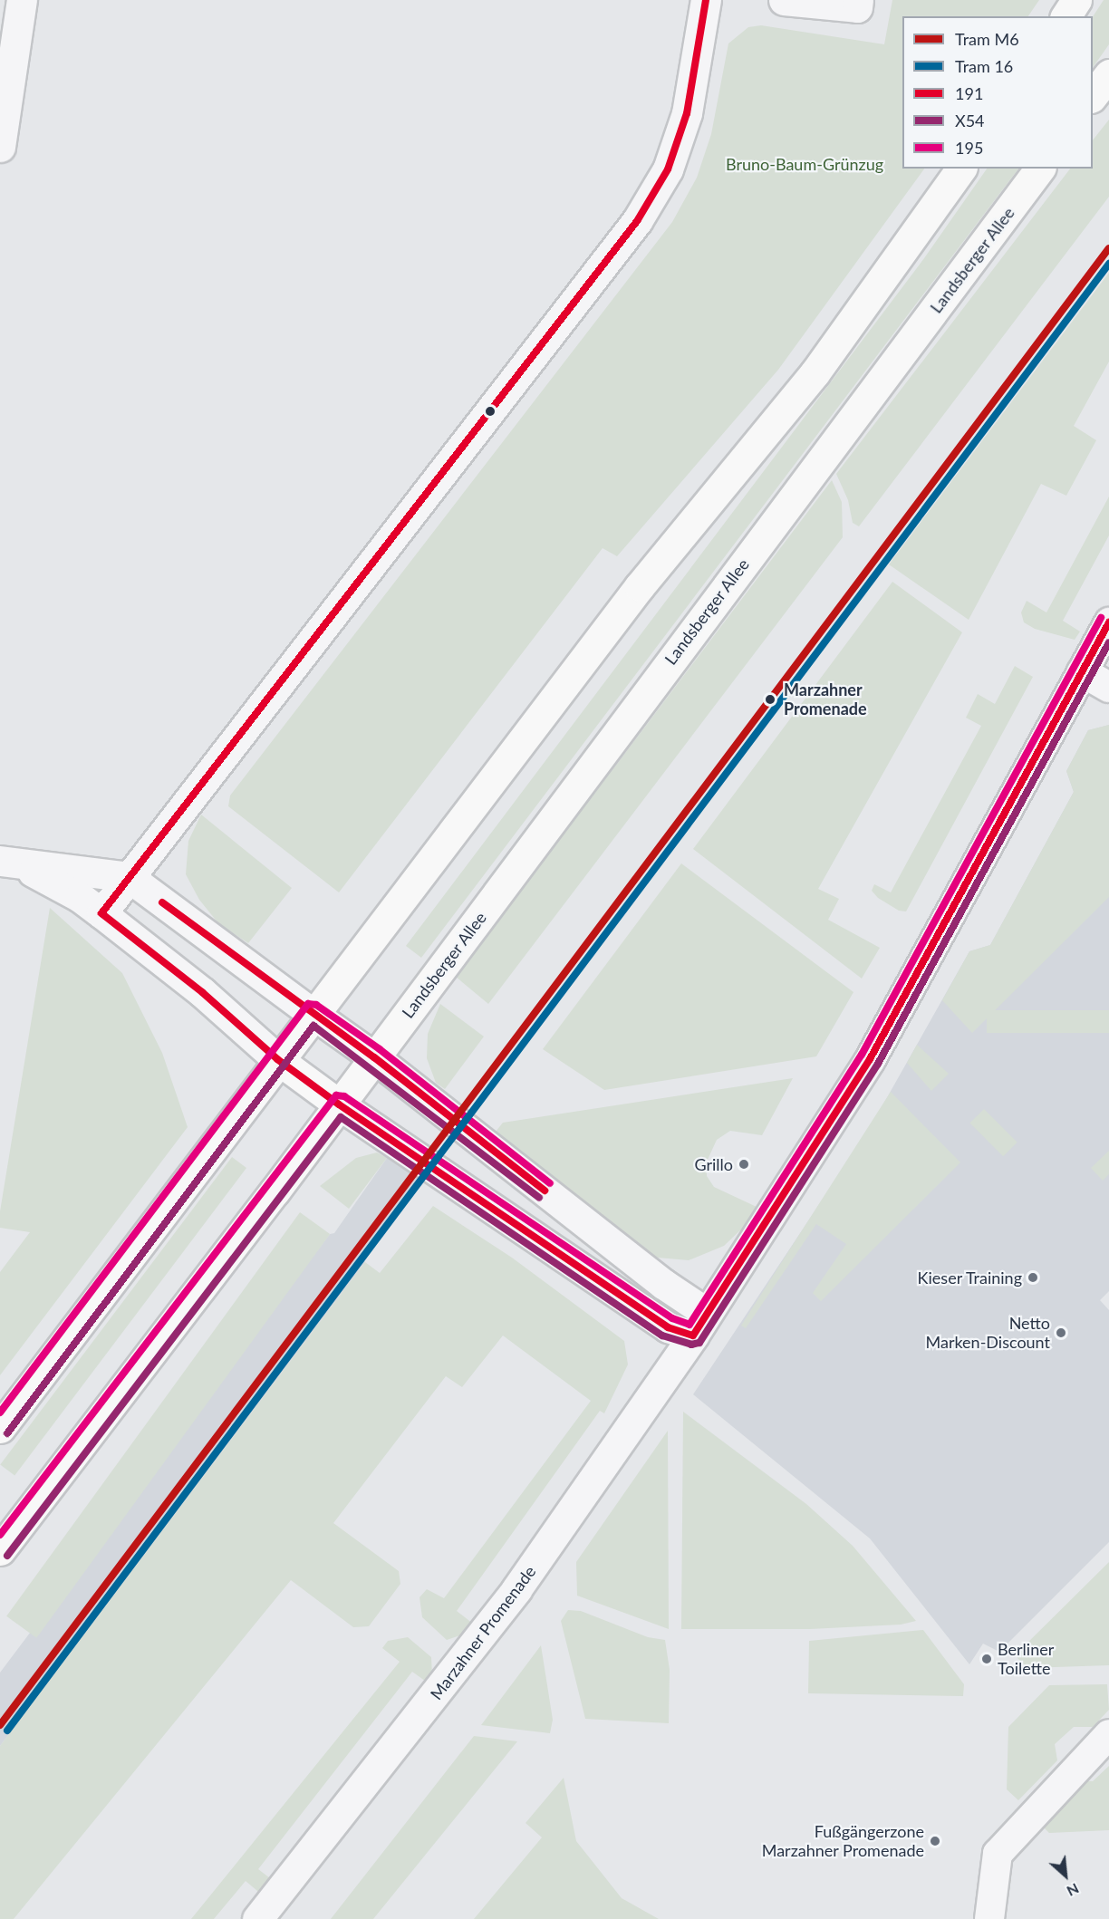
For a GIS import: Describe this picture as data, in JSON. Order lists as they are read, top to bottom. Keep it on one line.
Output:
{"streets":{"main road":["Landsberger Allee"],"street":["Marzahner Promenade"]},"parks":["Bruno-Baum-Grünzug"],"places":["Marzahner Promenade","Grillo","Kieser Training","Netto Marken-Discount","Berliner Toilette","Fußgängerzone Marzahner Promenade"],"lines":["transit line 191","tram line M6","tram line 16","transit line 195","transit line X54"],"legend":["Tram M6","Tram 16","191","X54","195"],"north":"bottom right"}
